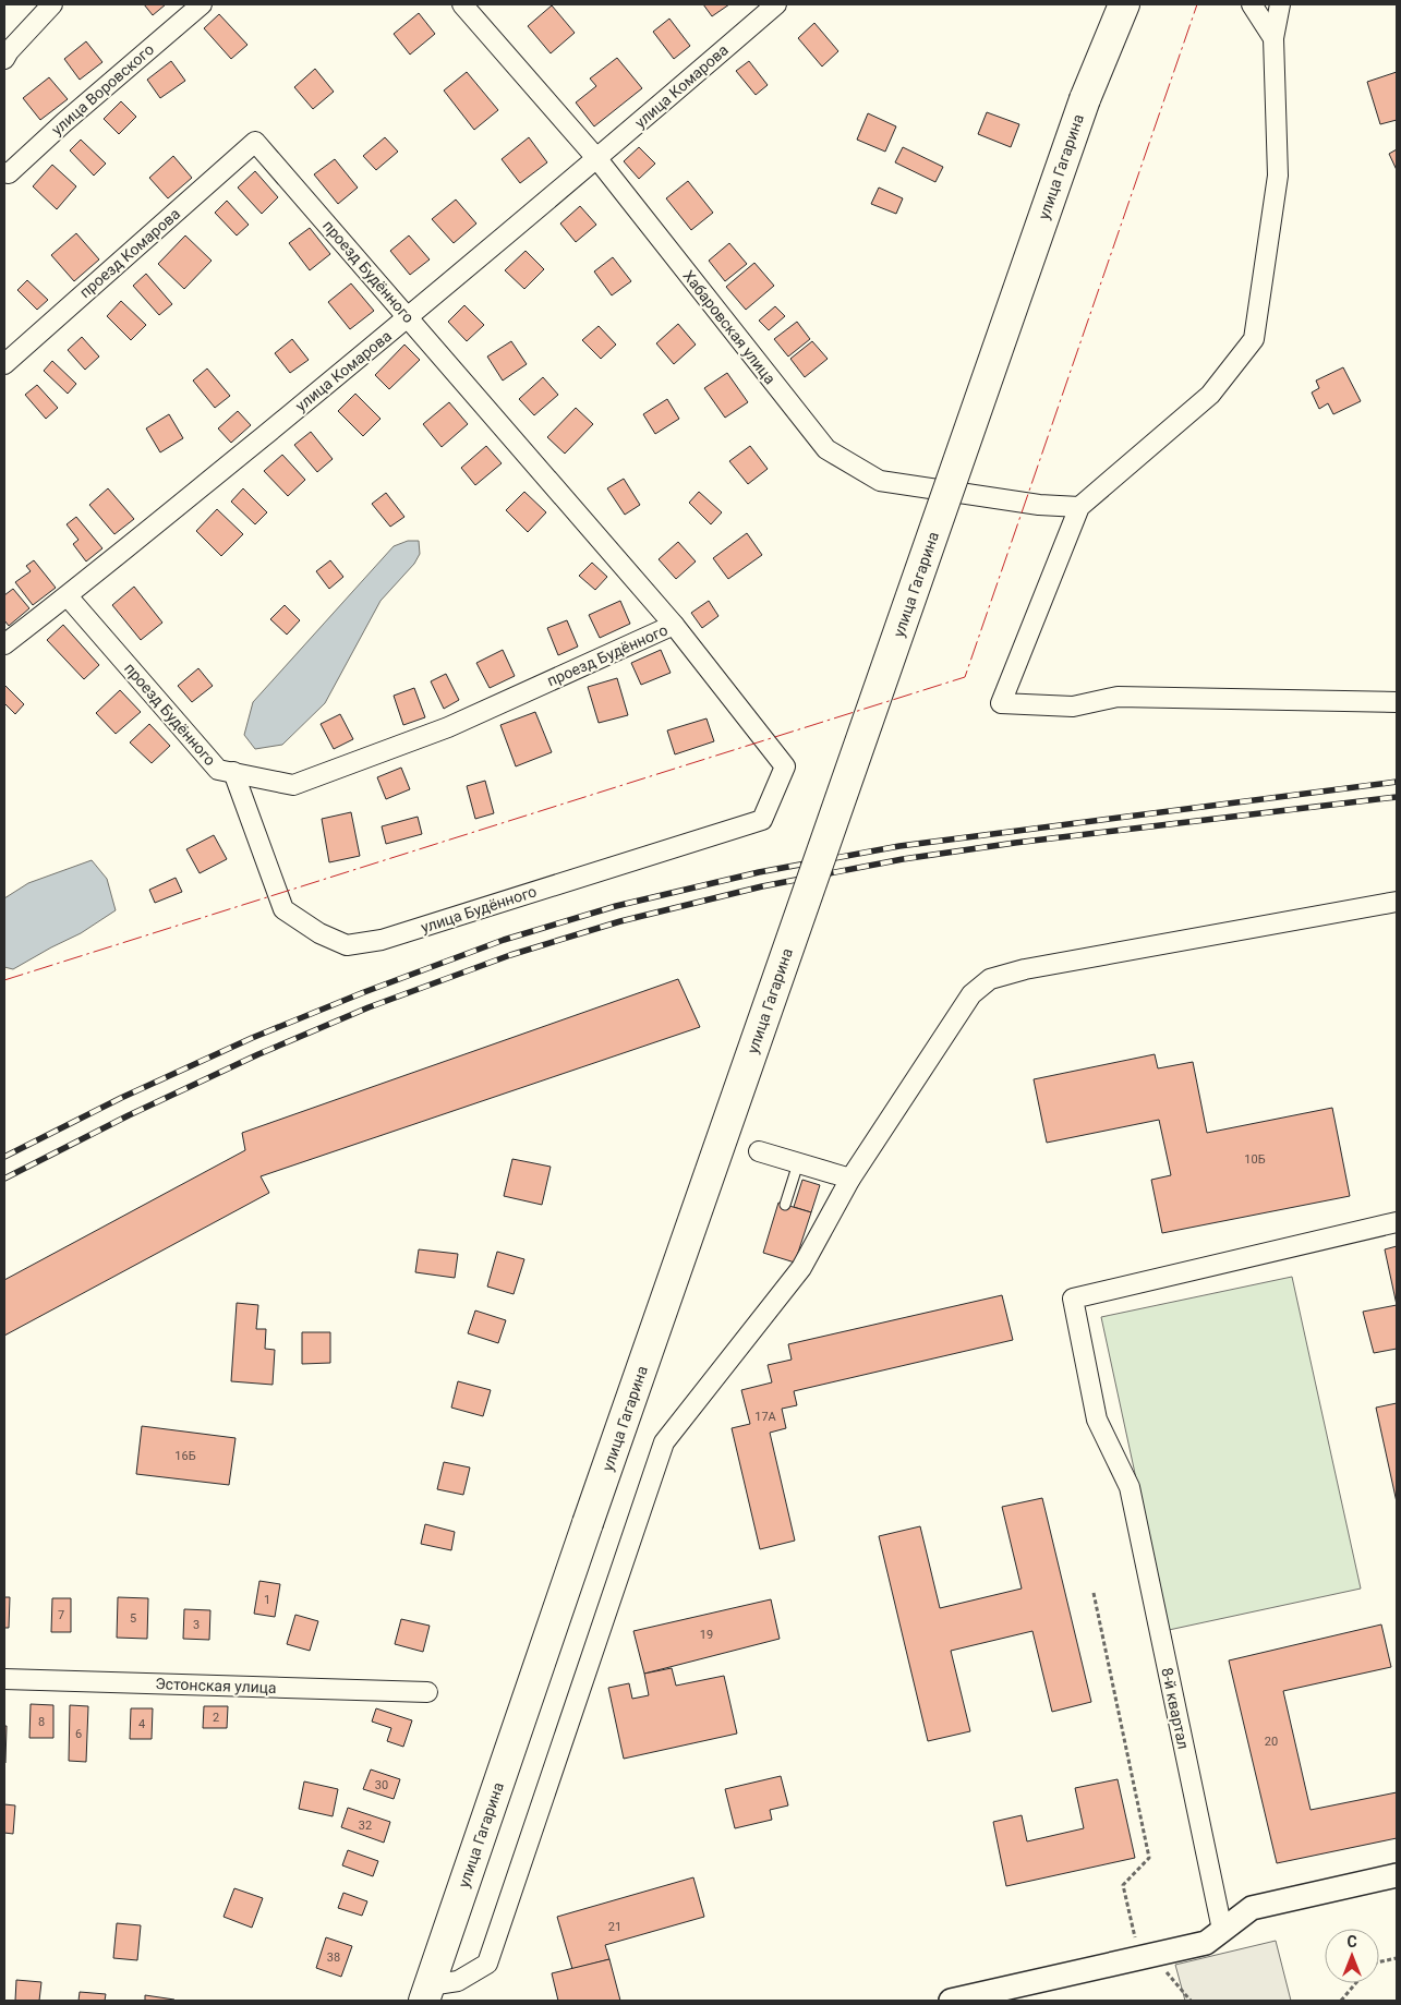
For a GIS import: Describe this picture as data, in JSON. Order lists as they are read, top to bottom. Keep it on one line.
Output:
{"streets":{"main road":["улица Гагарина"],"street":["улица Комарова","улица Воровского","проезд Комарова","проезд Будённого","Хабаровская улица","улица Будённого","Эстонская улица","8-й квартал"]},"crossings":[["улица Комарова","проезд Будённого"],["улица Комарова","Хабаровская улица"],["проезд Комарова","проезд Будённого"],["проезд Будённого","улица Будённого"]],"house_numbers":["10Б","17А","16Б","1","7","5","3","19","2","8","4","6","20","30","32","21","38"],"north":"top"}
